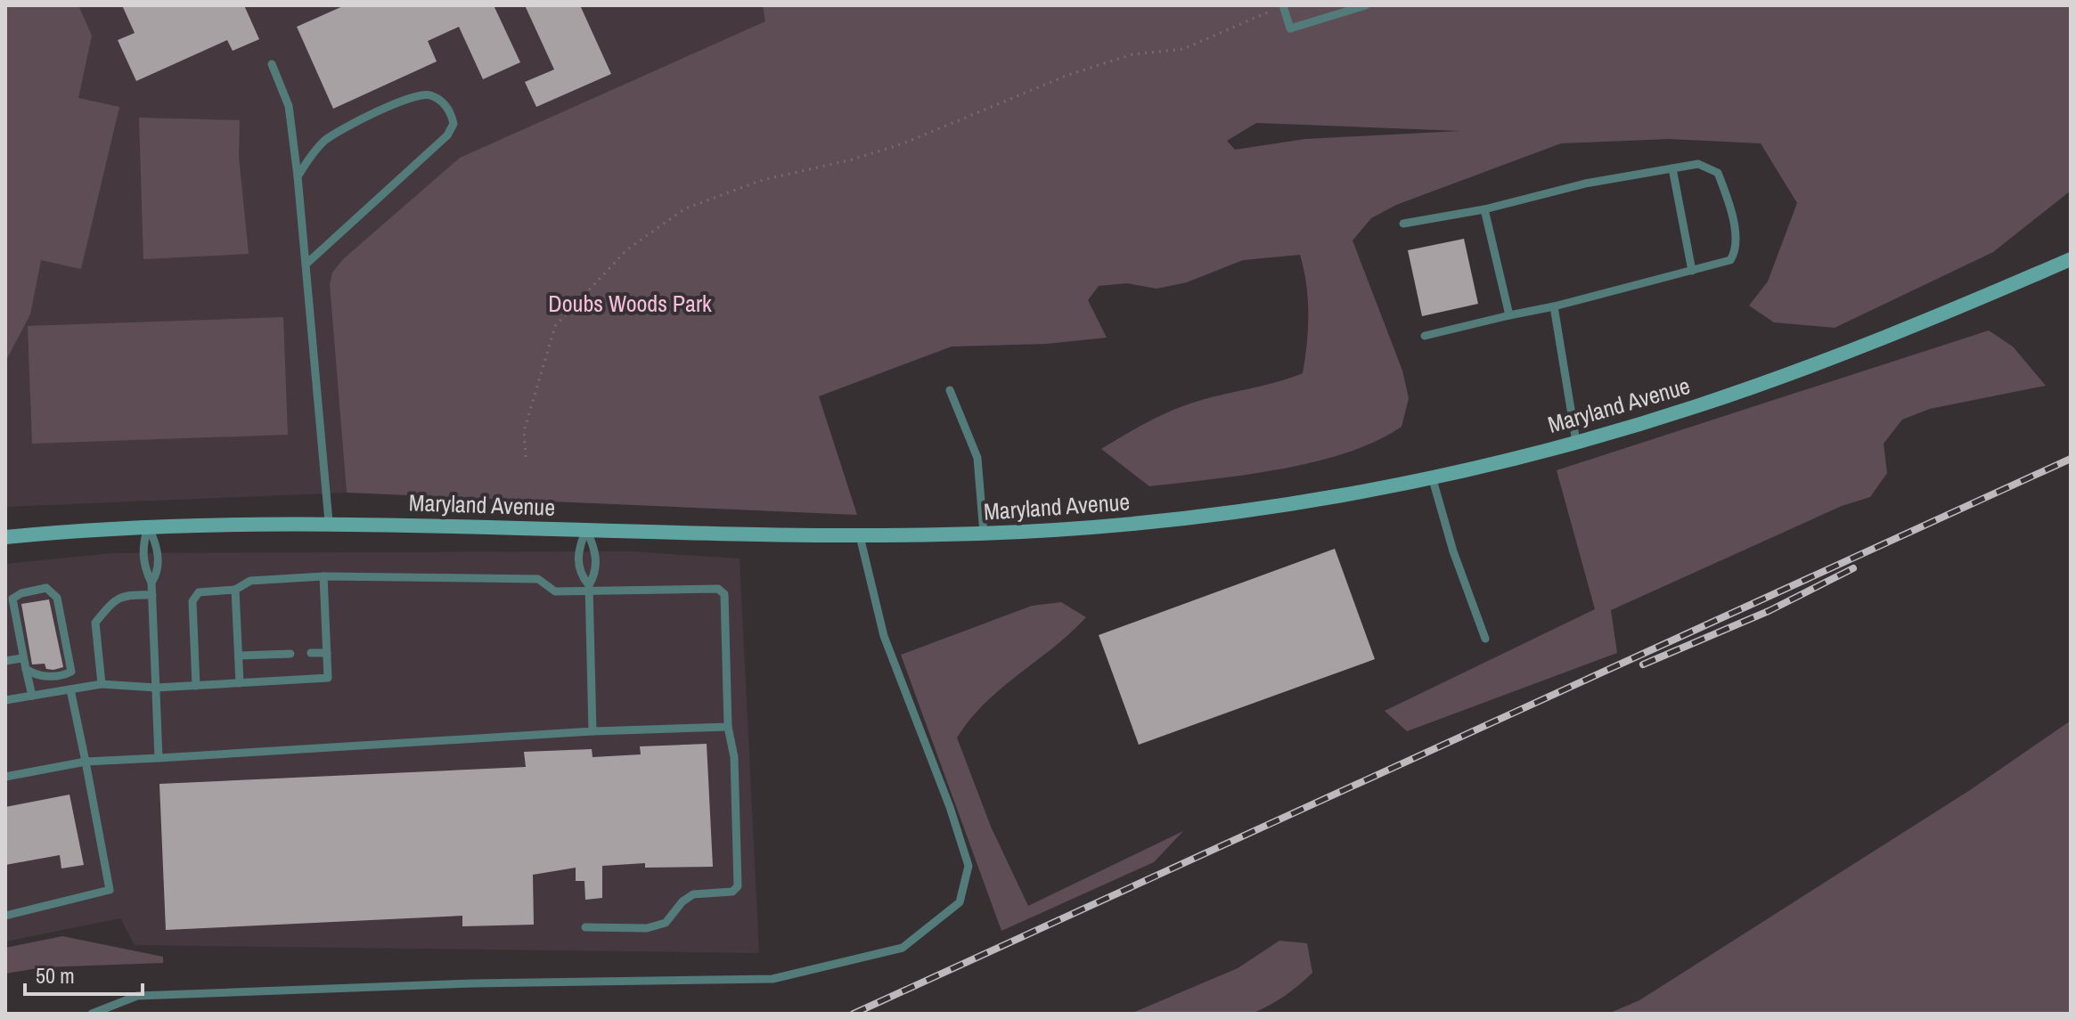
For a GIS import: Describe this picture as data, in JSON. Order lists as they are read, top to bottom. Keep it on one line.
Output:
{"streets":{"main road":["Maryland Avenue"]},"parks":["Doubs Woods Park"],"scale_bar":"50 m"}
